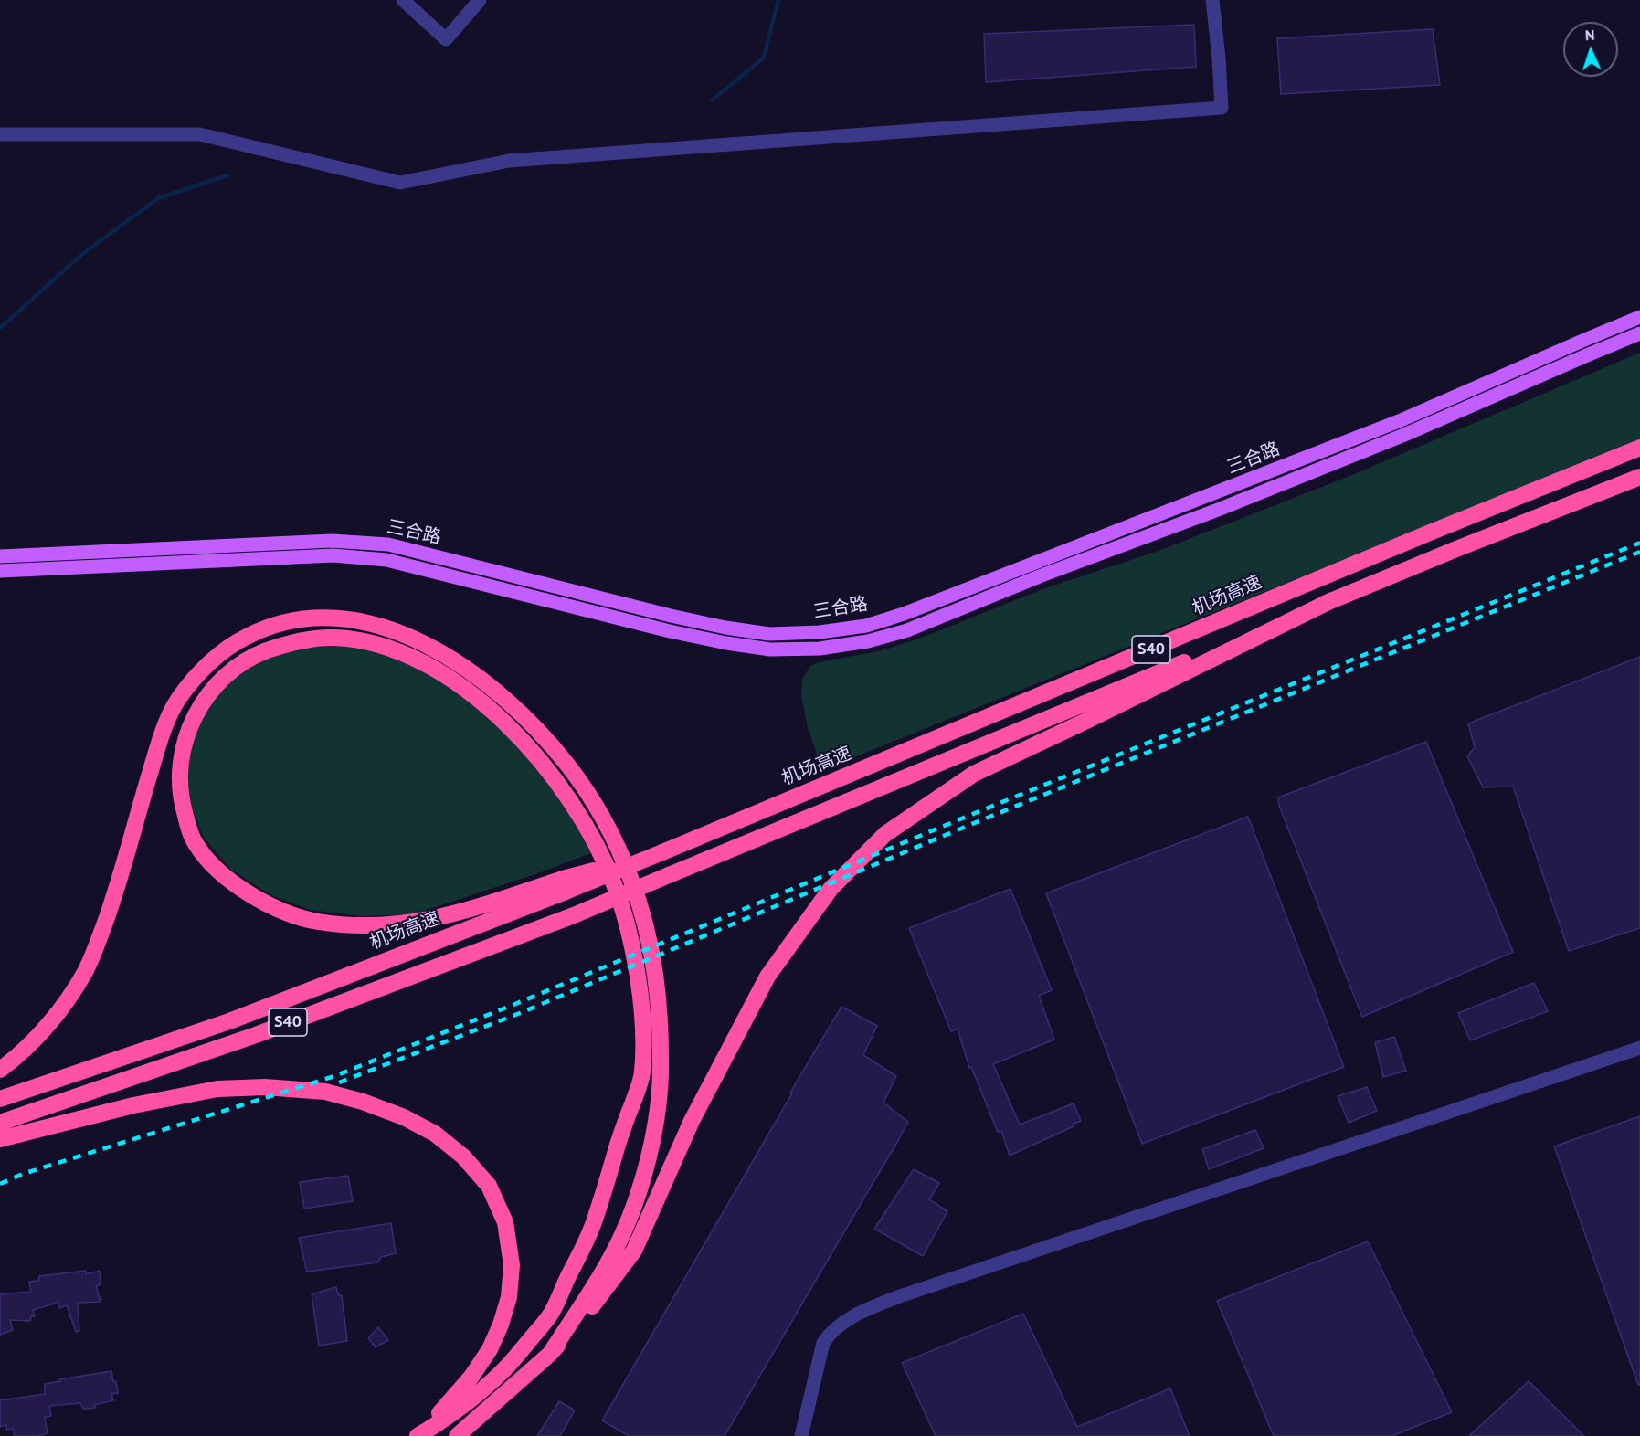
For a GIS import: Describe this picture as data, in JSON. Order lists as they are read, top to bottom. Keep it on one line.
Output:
{"streets":{"highway":["机场高速","S40"],"main road":["三合路"]},"north":"top"}
